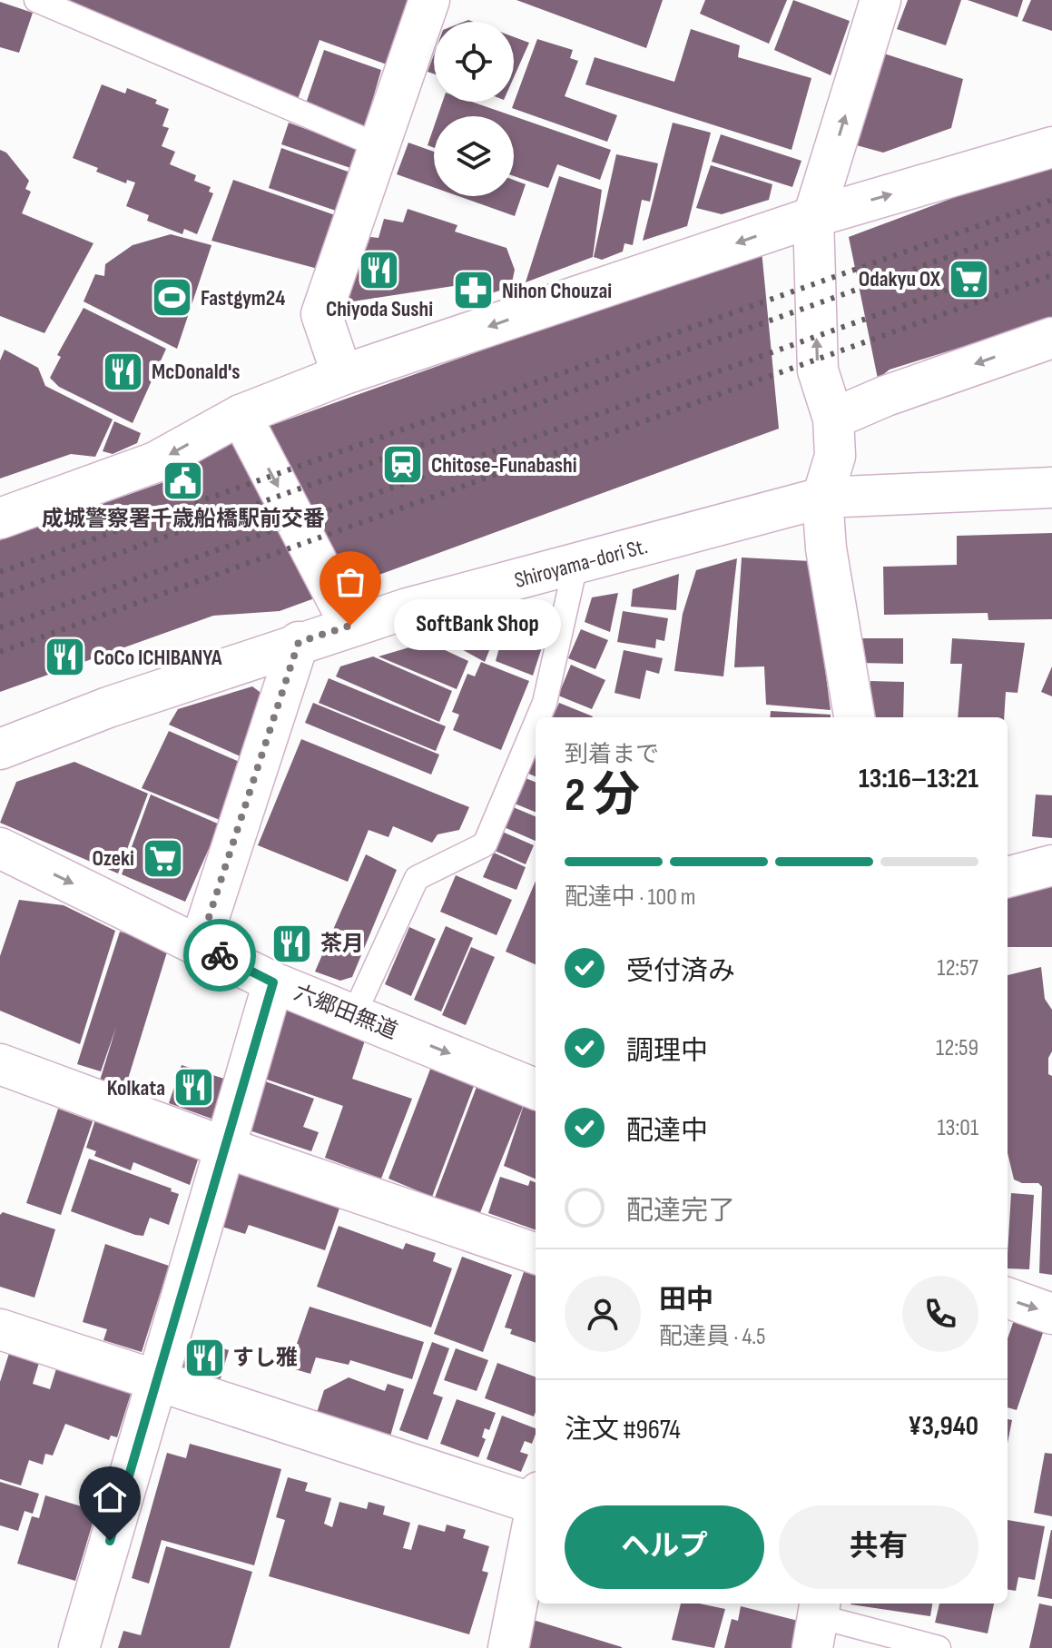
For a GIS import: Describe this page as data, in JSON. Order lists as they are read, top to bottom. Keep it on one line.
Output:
{"streets":{"street":["Shiroyama-dori St.","六郷田無道"]},"places":{"restaurant":["Chiyoda Sushi","McDonald's","CoCo ICHIBANYA","茶月","Kolkata","すし雅"],"supermarket":["Odakyu OX","Ozeki"],"pharmacy":["Nihon Chouzai"],"sports":["Fastgym24"],"station":["Chitose-Funabashi"],"public building":["成城警察署千歳船橋駅前交番"],"other":["SoftBank Shop"]},"page":{"bubble":"SoftBank Shop","heading":["2 分","到着まで","13:16–13:21"],"panel":["田中","配達員 · 4.5","注文 #9674","¥3,940"],"bar":"配達中 · 100 m","list":[["受付済み","12:57"],["調理中","12:59"],["配達中","13:01"],"配達完了"],"buttons":["ヘルプ","共有"]}}
